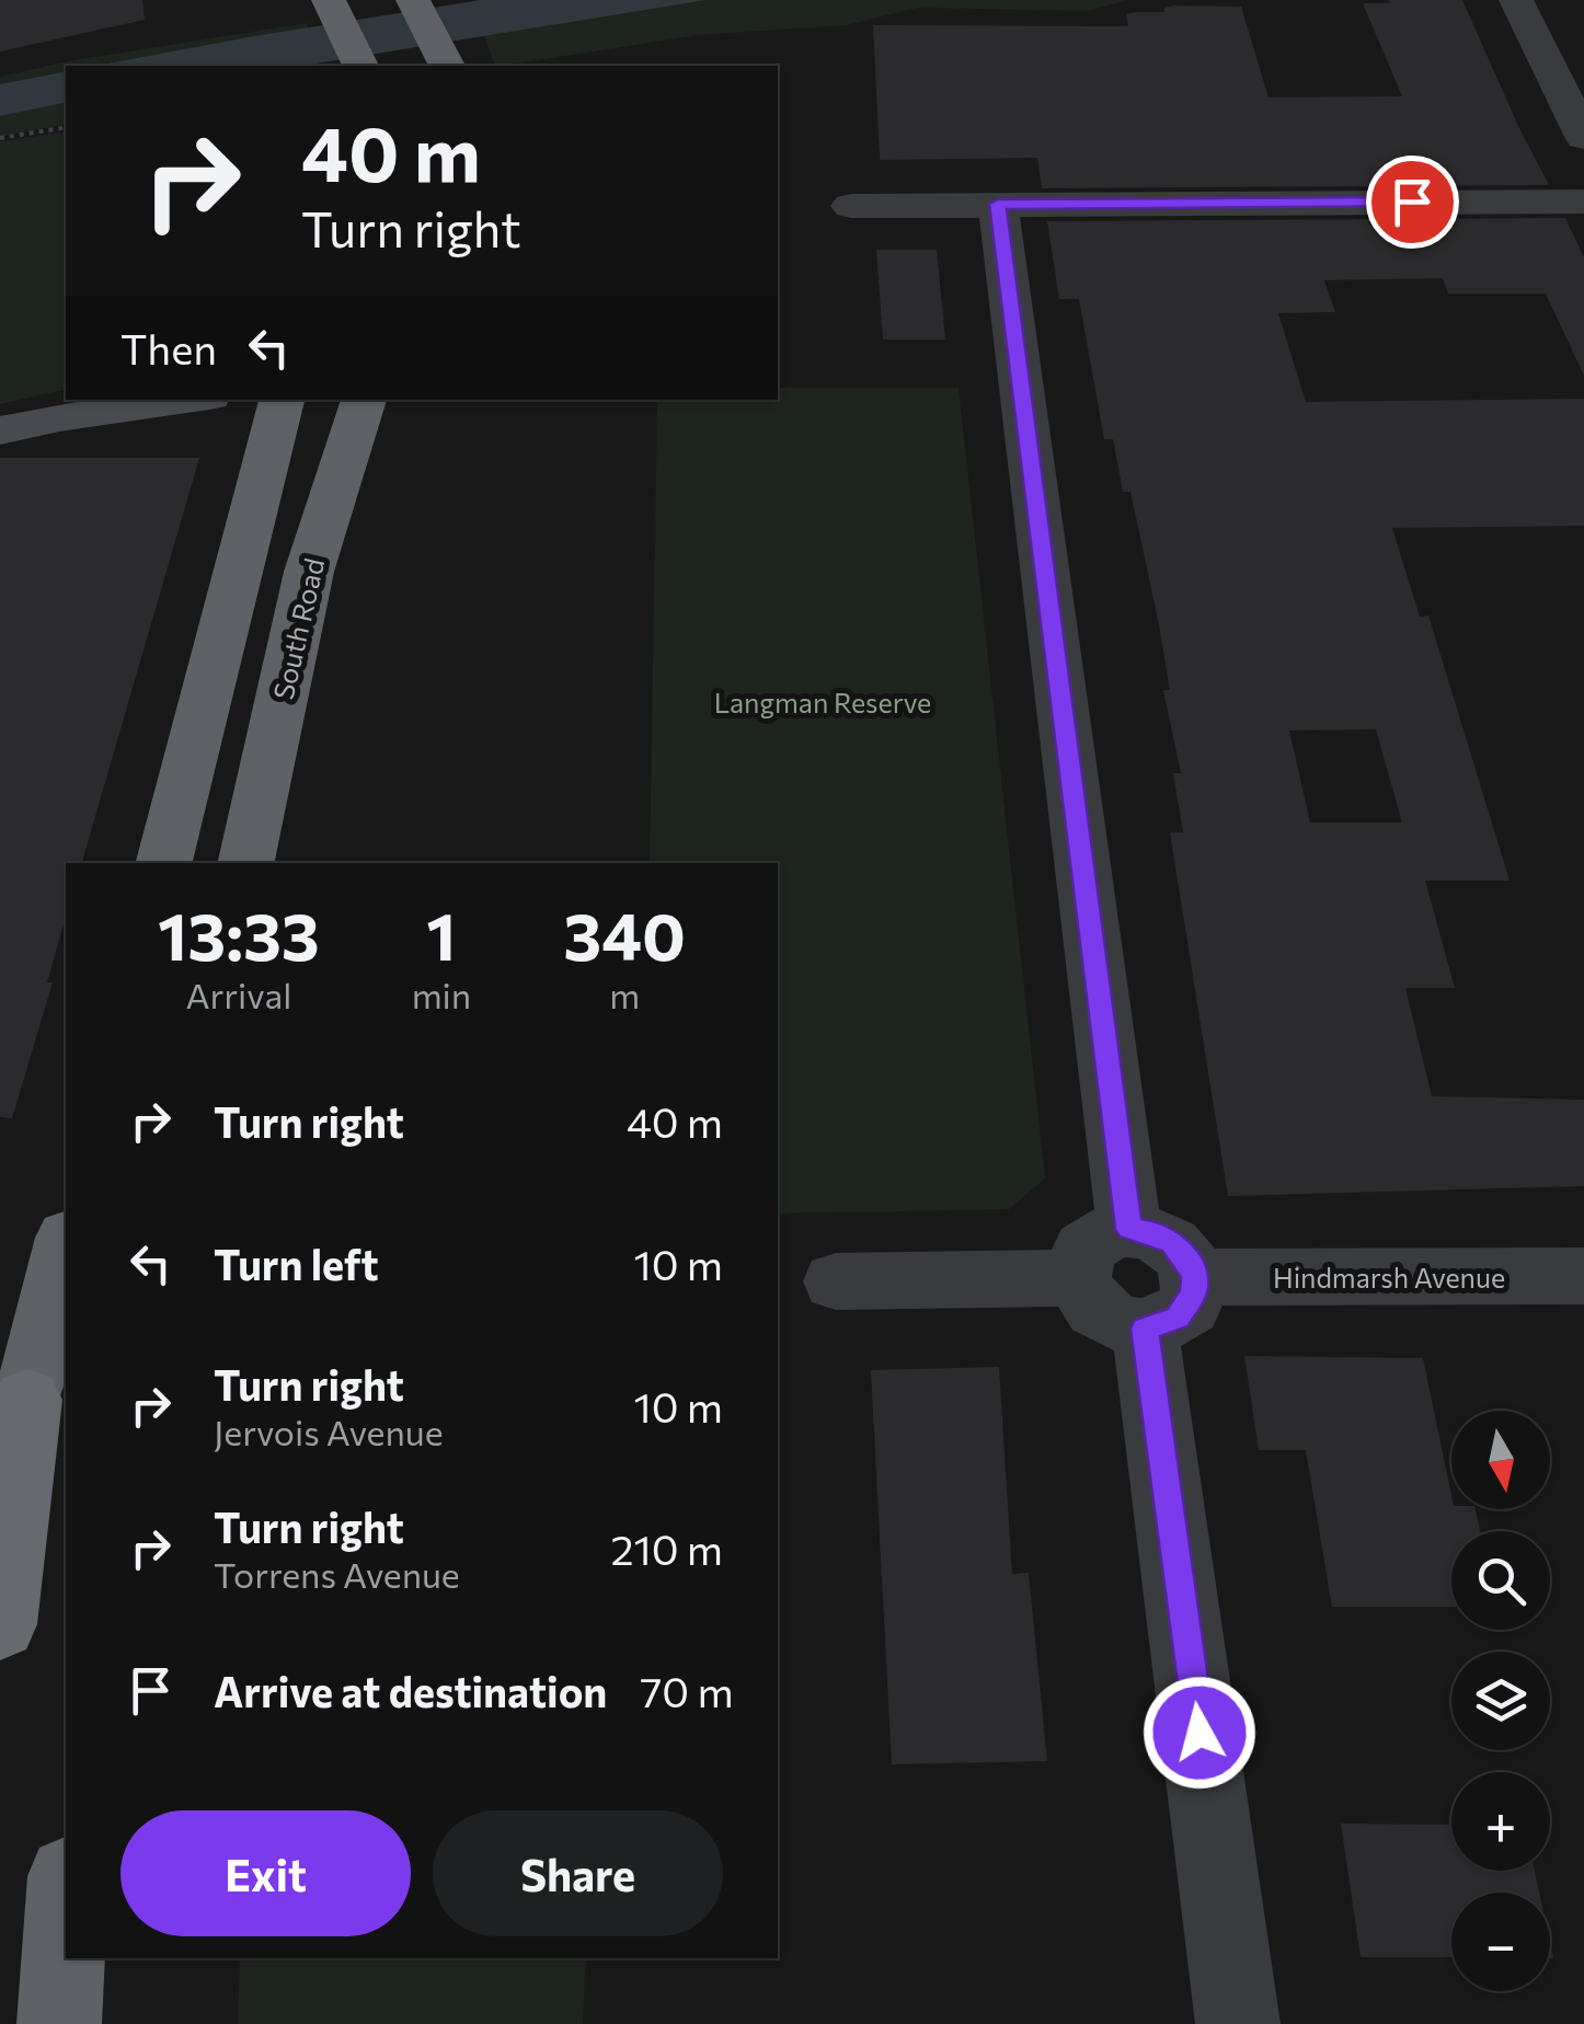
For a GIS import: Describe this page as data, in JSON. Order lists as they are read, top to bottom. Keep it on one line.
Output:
{"streets":{"highway":["South Road"],"street":["Hindmarsh Avenue"]},"parks":["Langman Reserve"],"north":"bottom","page":{"turn":["40 m","Turn right"],"then":"Then","eta":["13:33","Arrival","1","min","340","m"],"list":[{"name":"Turn right","value":"40 m"},{"name":"Turn left","value":"10 m"},{"name":"Turn right","note":"Jervois Avenue","value":"10 m"},{"name":"Turn right","note":"Torrens Avenue","value":"210 m"},{"name":"Arrive at destination","value":"70 m"}],"map_buttons":["+","−"],"buttons":["Exit","Share"]}}
